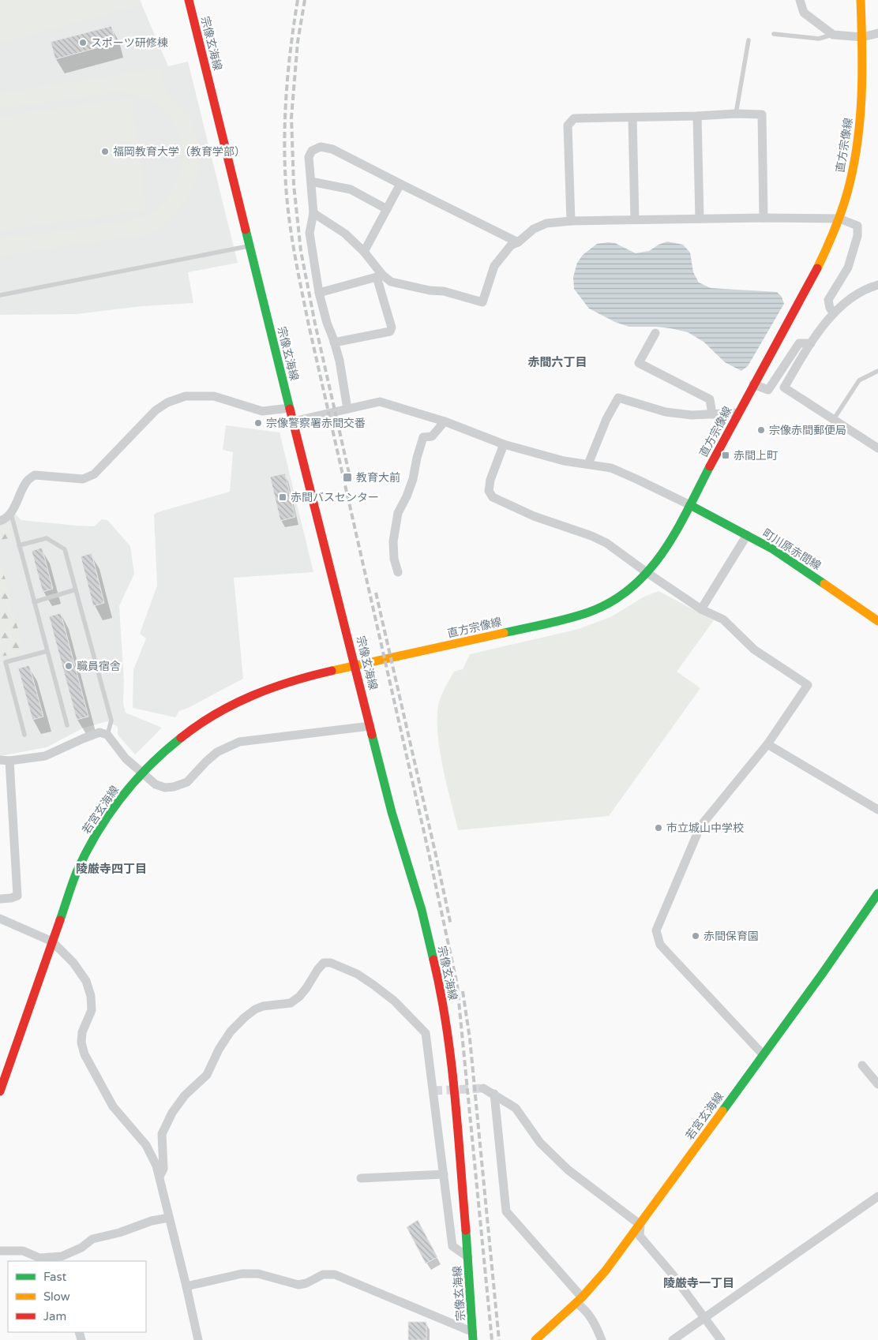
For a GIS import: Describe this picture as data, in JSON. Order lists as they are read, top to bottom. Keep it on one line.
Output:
{"streets":{"main road":["宗像玄海線","直方宗像線","町川原赤間線","若宮玄海線"]},"crossings":[["宗像玄海線","直方宗像線"],["宗像玄海線","若宮玄海線"],["直方宗像線","町川原赤間線"],["直方宗像線","若宮玄海線"]],"districts":["赤間六丁目","陵厳寺四丁目","陵厳寺一丁目"],"places":{"other":["スポーツ研修棟","福岡教育大学（教育学部）","宗像警察署赤間交番","宗像赤間郵便局","職員宿舎","市立城山中学校","赤間保育園"],"transit":["赤間上町","教育大前","赤間バスセンター"]},"legend":["Fast","Slow","Jam"]}
